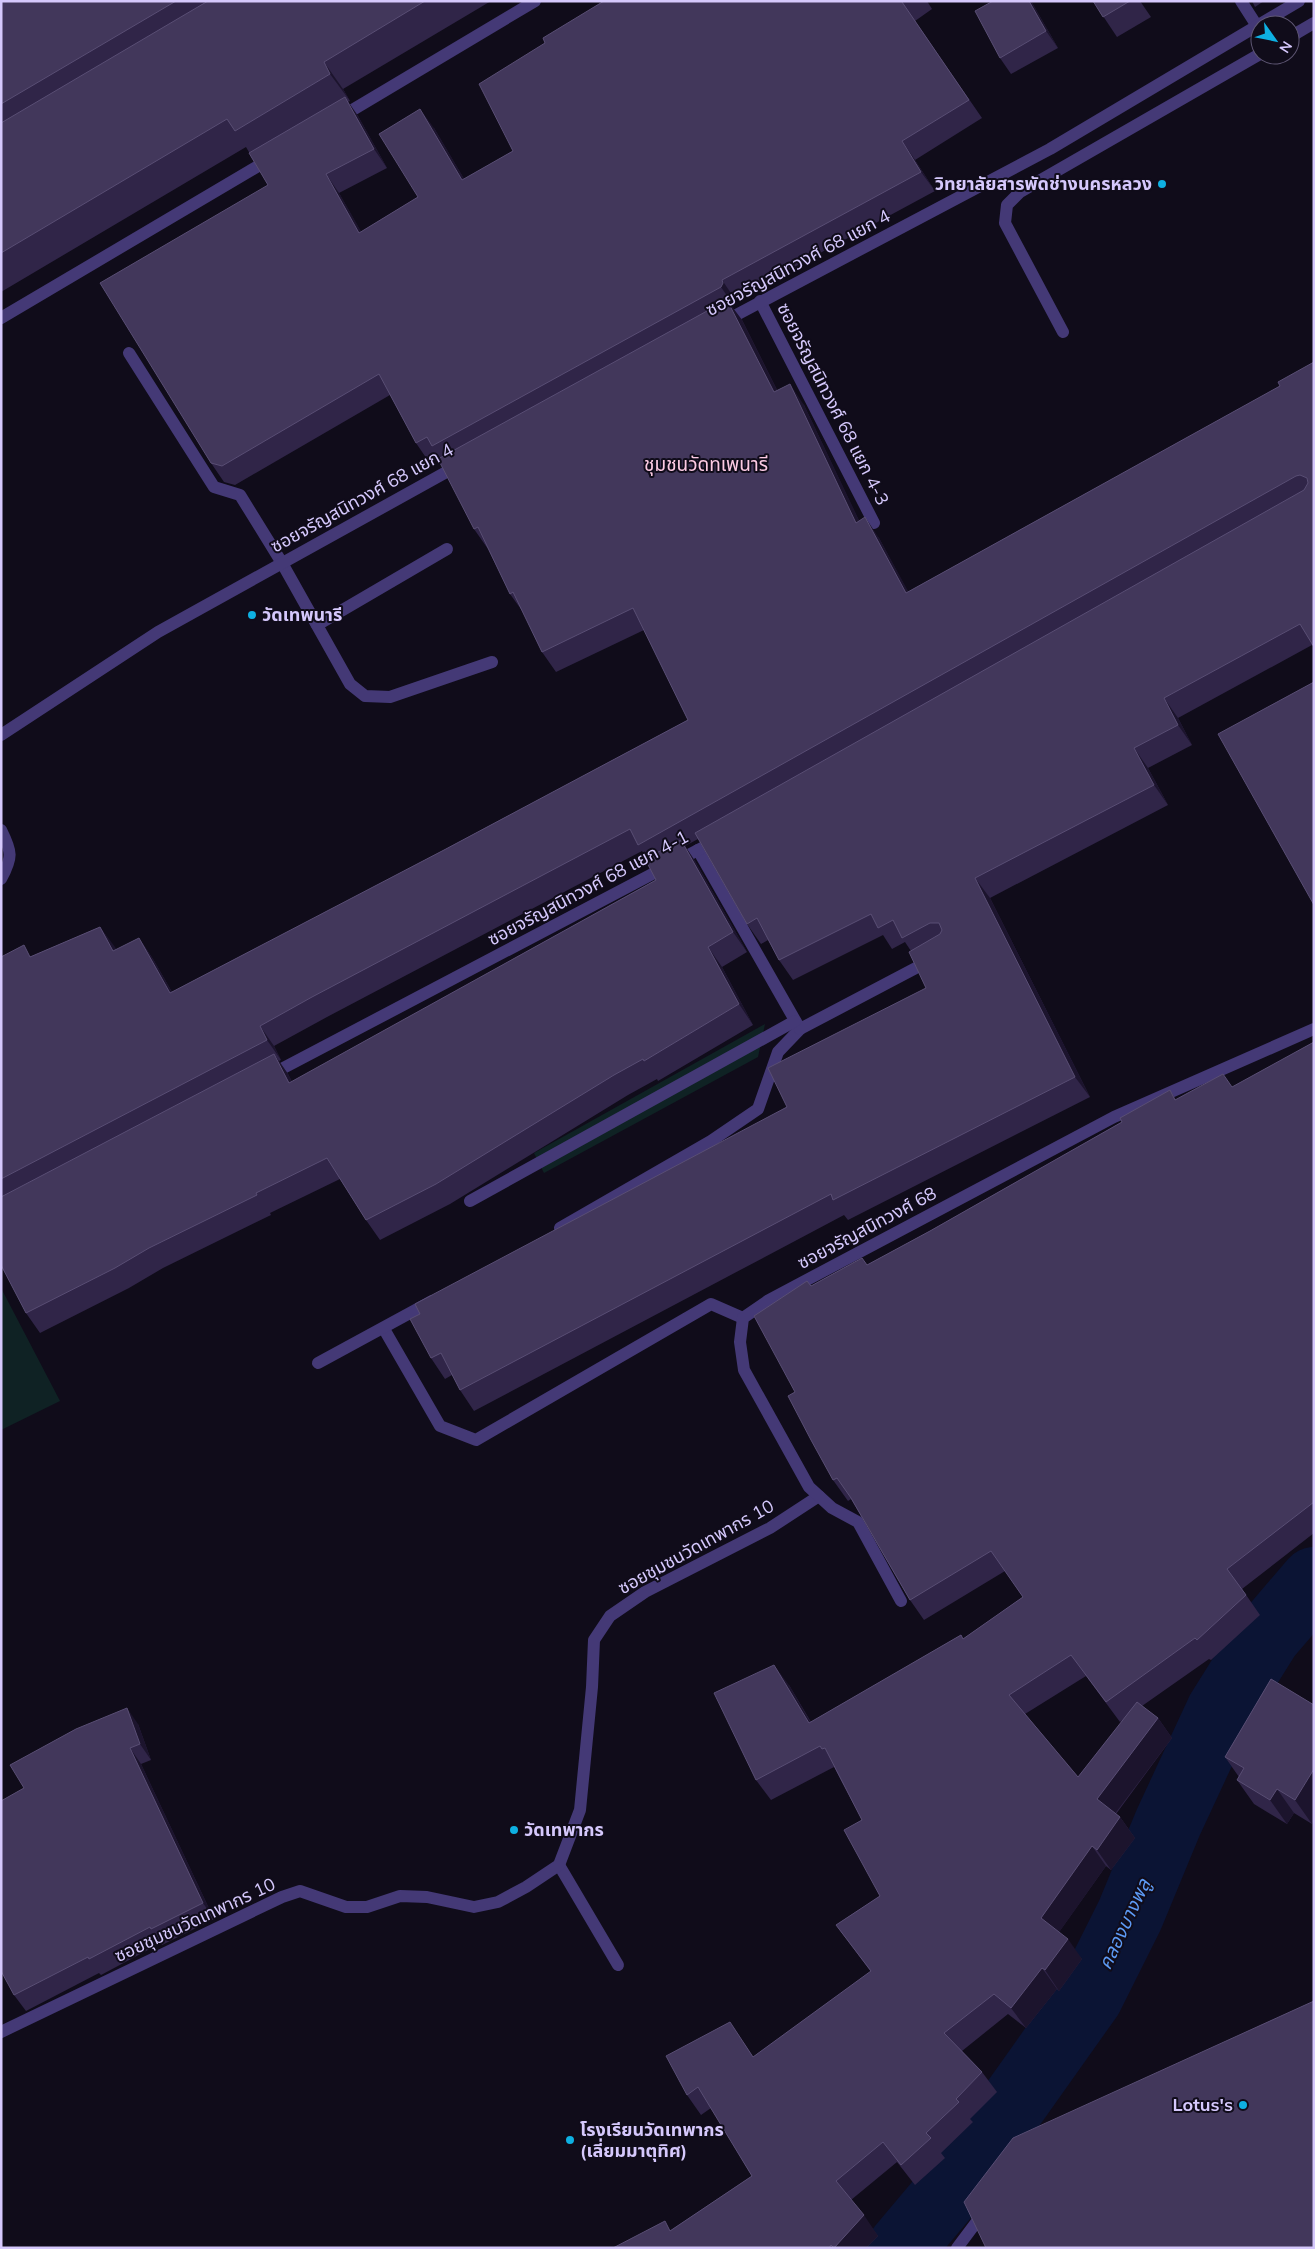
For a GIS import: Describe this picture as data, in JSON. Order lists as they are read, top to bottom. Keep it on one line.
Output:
{"streets":{"street":["ซอยจรัญสนิทวงศ์ 68 แยก 4","ซอยจรัญสนิทวงศ์ 68 แยก 4-3","ซอยจรัญสนิทวงศ์ 68 แยก 4-1","ซอยจรัญสนิทวงศ์ 68","ซอยชุมชนวัดเทพากร 10"]},"crossings":[["ซอยจรัญสนิทวงศ์ 68 แยก 4","ซอยจรัญสนิทวงศ์ 68 แยก 4-3"]],"districts":["ชุมชนวัดทเพนารี"],"water":["คลองบางพลู"],"places":["วิทยาลัยสารพัดช่างนครหลวง","วัดเทพนารี","วัดเทพากร","Lotus's","โรงเรียนวัดเทพากร (เลี่ยมมาตุทิศ)"],"north":"bottom right"}
